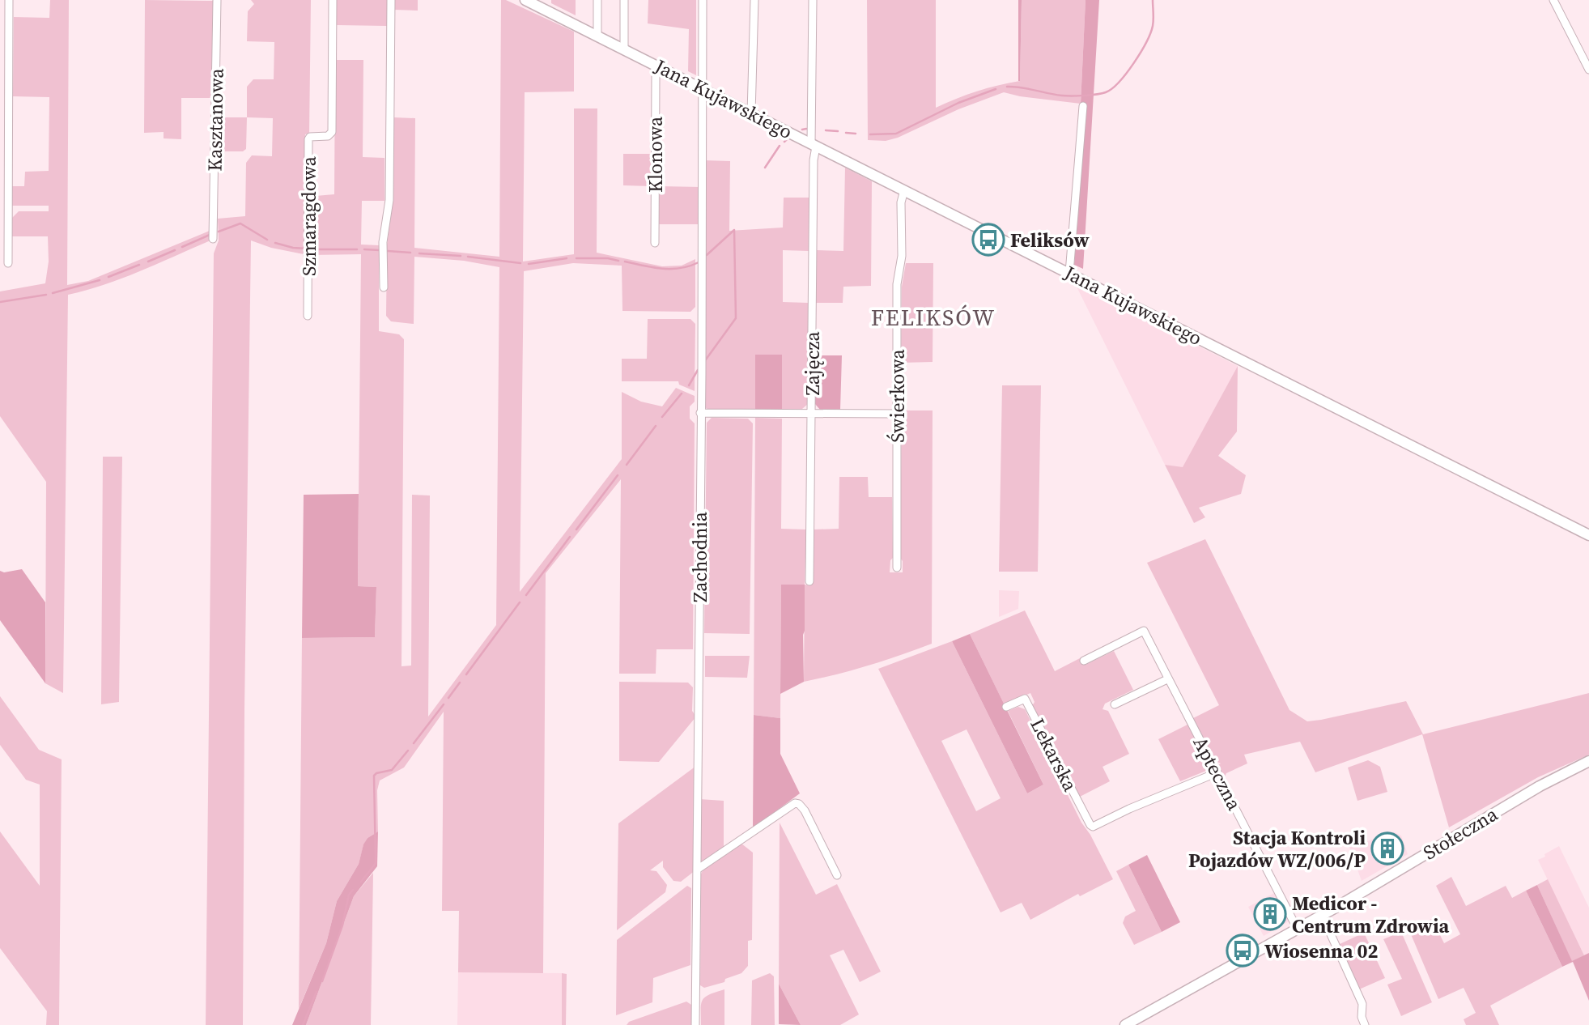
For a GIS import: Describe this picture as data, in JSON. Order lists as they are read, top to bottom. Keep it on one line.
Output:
{"streets":{"main road":["Jana Kujawskiego","Stołeczna"],"street":["Kasztanowa","Klonowa","Szmaragdowa","Zajęcza","Świerkowa","Zachodnia","Lekarska","Apteczna"]},"crossings":[["Jana Kujawskiego","Klonowa"],["Jana Kujawskiego","Zajęcza"],["Jana Kujawskiego","Świerkowa"],["Jana Kujawskiego","Zachodnia"],["Lekarska","Apteczna"],["Apteczna","Stołeczna"]],"districts":["FELIKSÓW"],"places":{"bus stop":["Feliksów","Wiosenna 02"],"building":["Stacja Kontroli Pojazdów WZ/006/P","Medicor - Centrum Zdrowia"]}}
